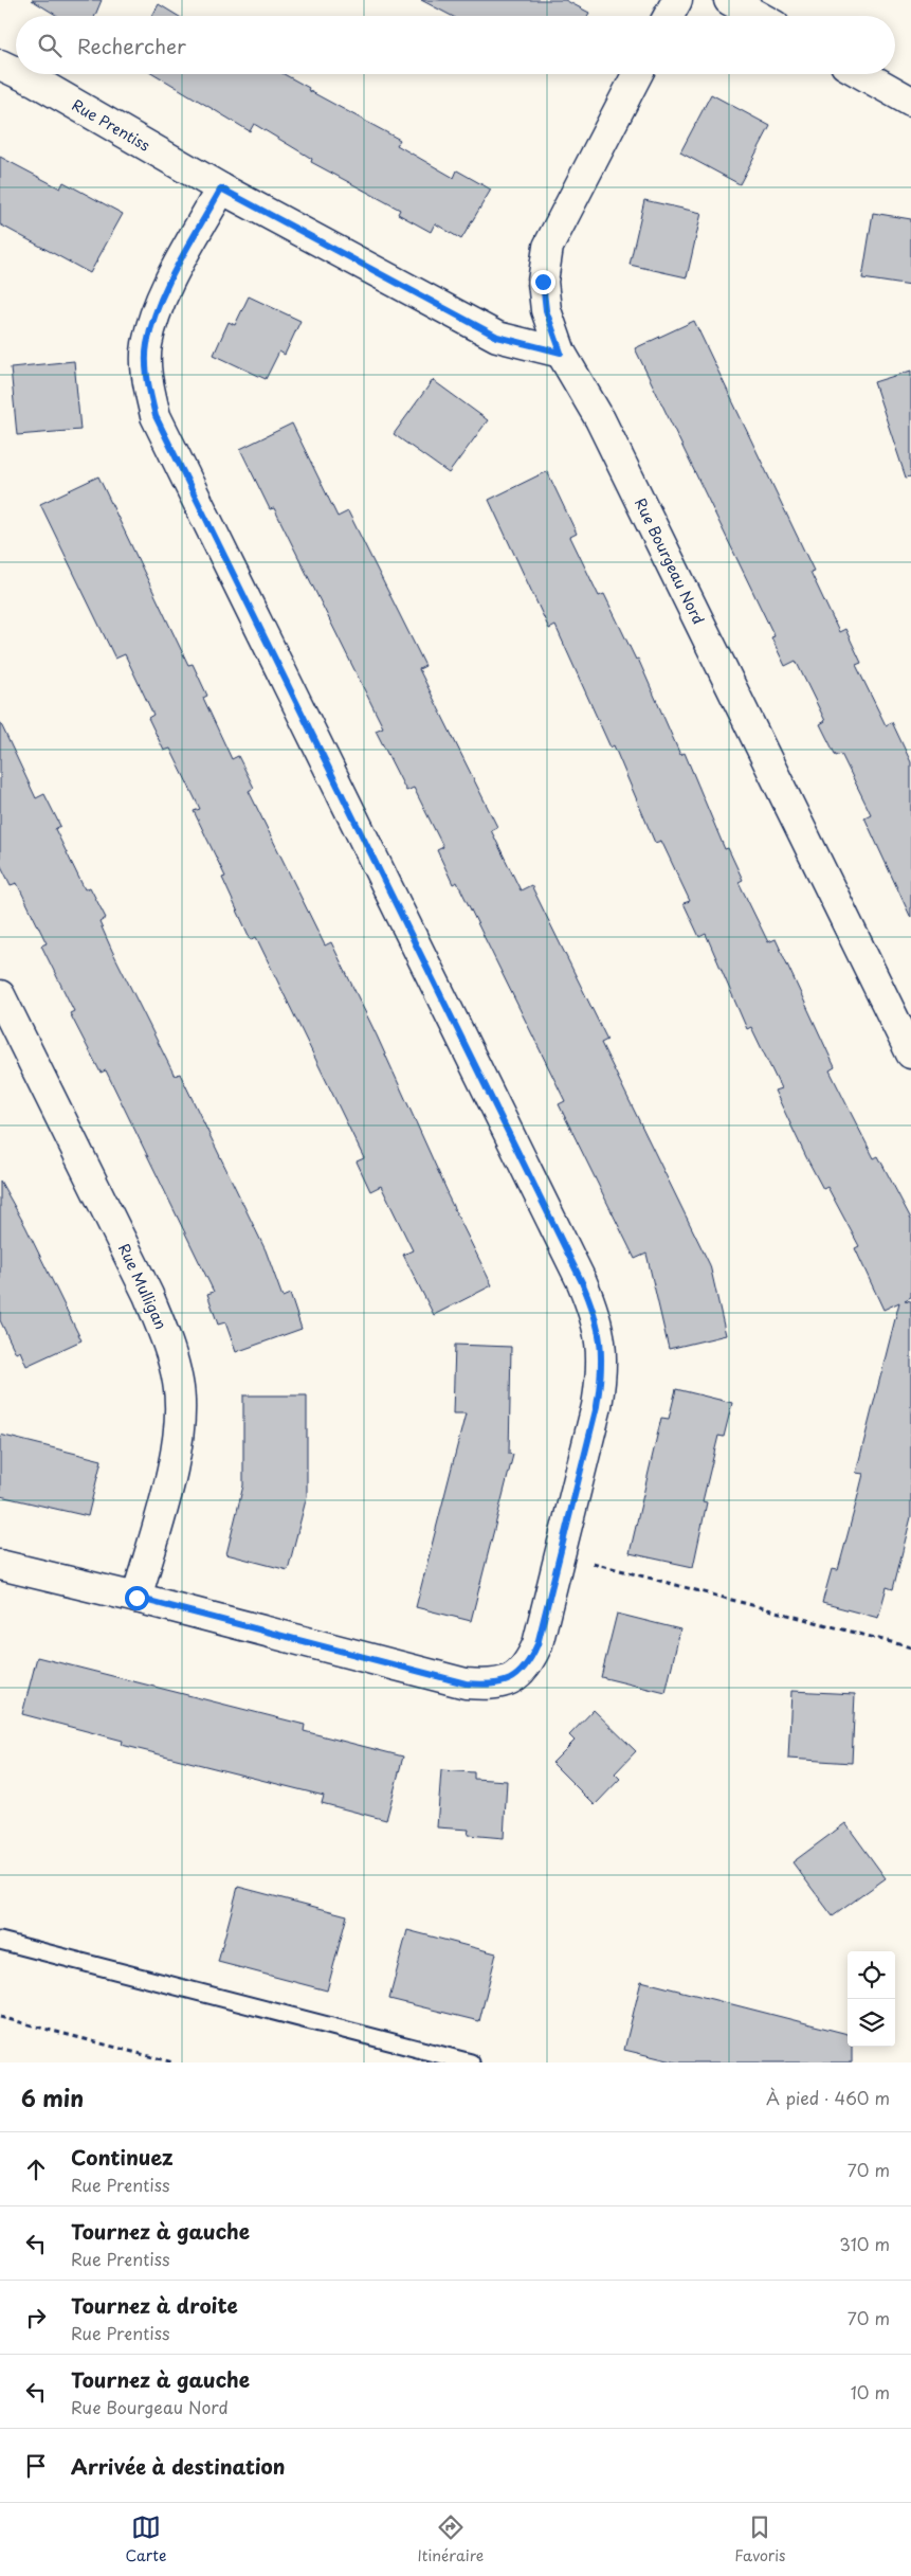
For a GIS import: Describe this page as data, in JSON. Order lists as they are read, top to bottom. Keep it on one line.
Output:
{"streets":{"street":["Rue Prentiss","Rue Bourgeau Nord","Rue Mulligan"]},"crossings":[["Rue Prentiss","Rue Bourgeau Nord"]],"page":{"search":"Rechercher","heading":["6 min","À pied · 460 m"],"list":[["Continuez","Rue Prentiss","70 m"],["Tournez à gauche","Rue Prentiss","310 m"],["Tournez à droite","Rue Prentiss","70 m"],["Tournez à gauche","Rue Bourgeau Nord","10 m"],"Arrivée à destination"],"nav":["Carte","Itinéraire","Favoris"]}}
